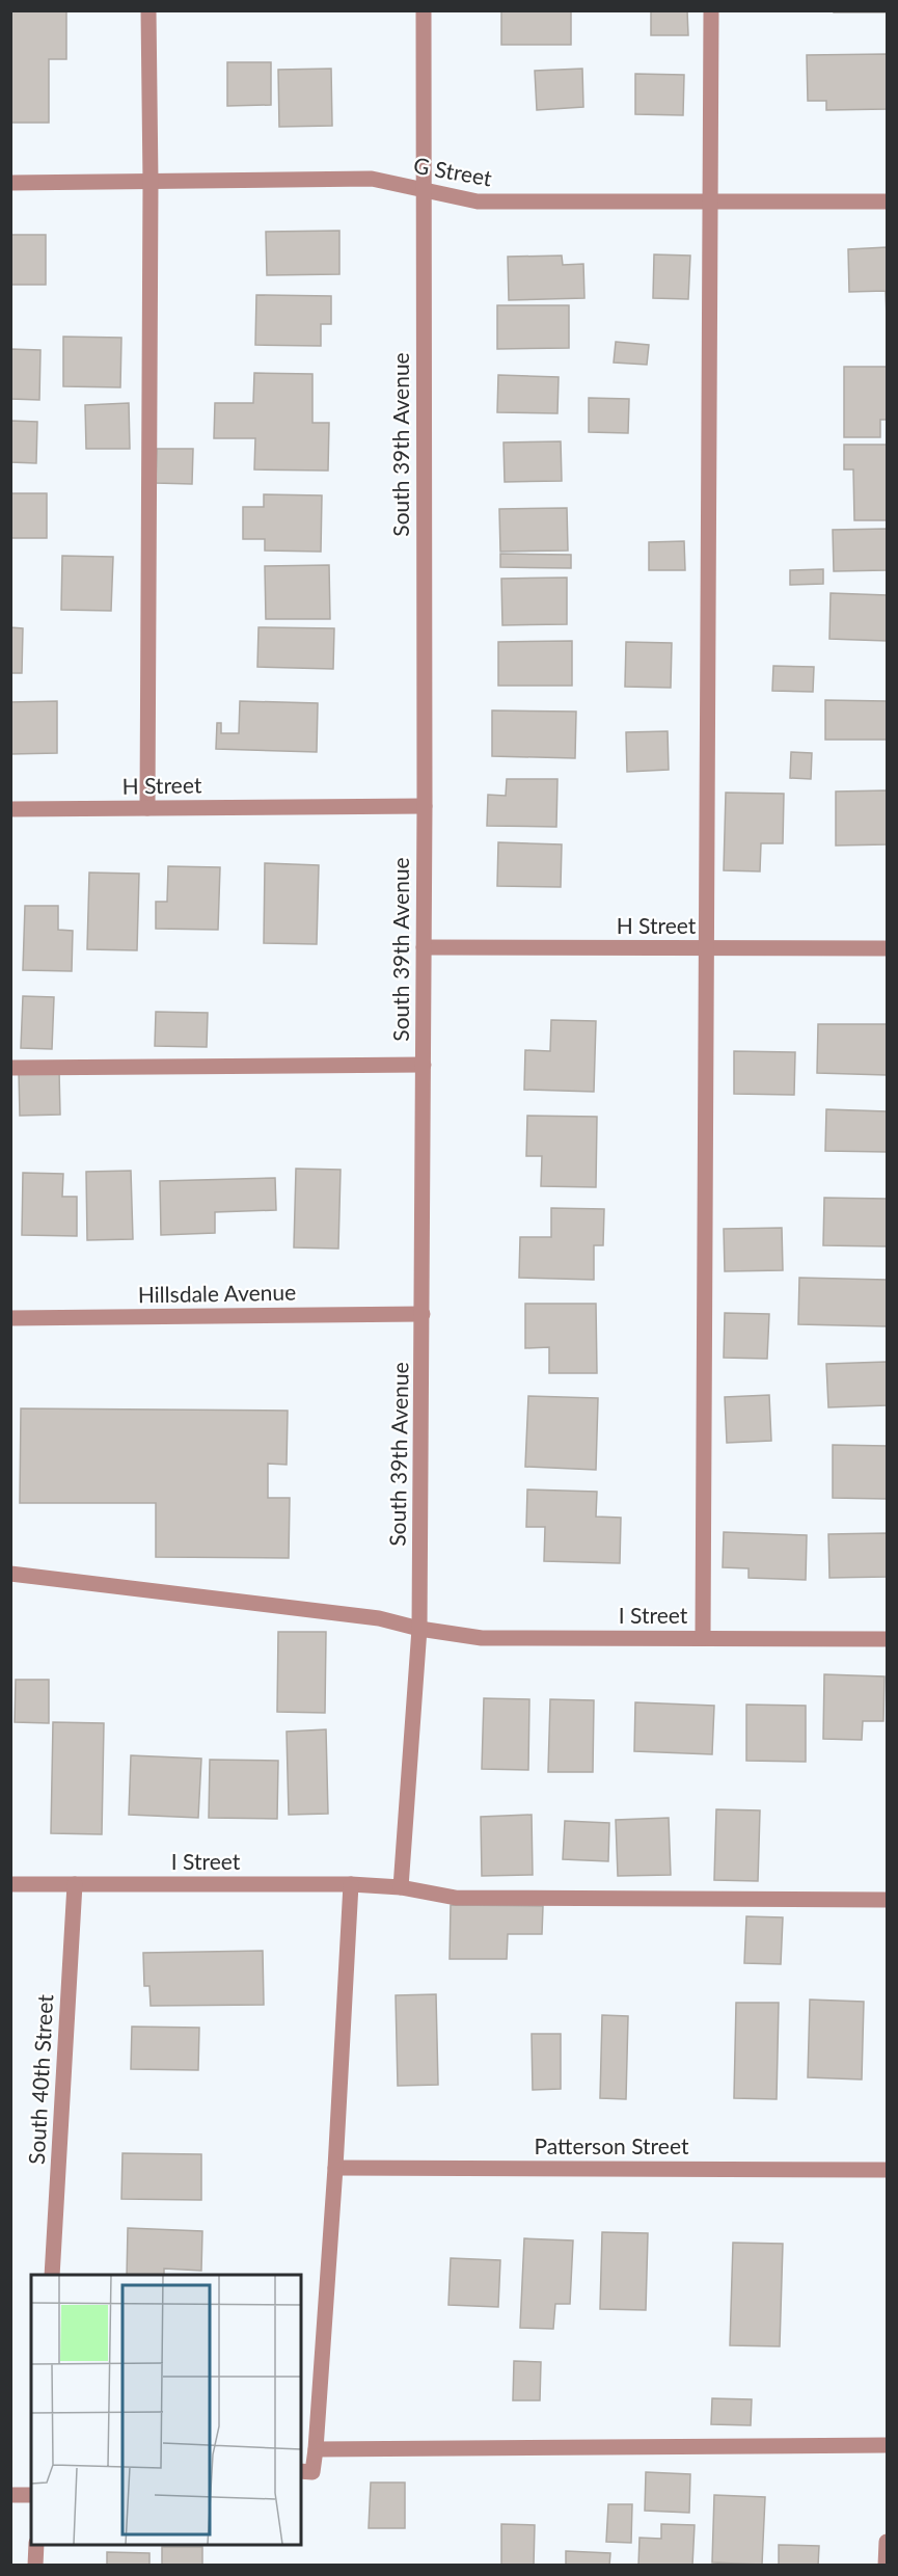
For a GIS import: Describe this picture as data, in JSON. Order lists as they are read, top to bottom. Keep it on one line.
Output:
{"streets":{"street":["G Street","South 39th Avenue","H Street","Hillsdale Avenue","I Street","South 40th Street","Patterson Street"]},"crossings":[["G Street","South 39th Avenue"],["South 39th Avenue","H Street"],["South 39th Avenue","Hillsdale Avenue"],["South 39th Avenue","I Street"],["I Street","South 40th Street"]]}
